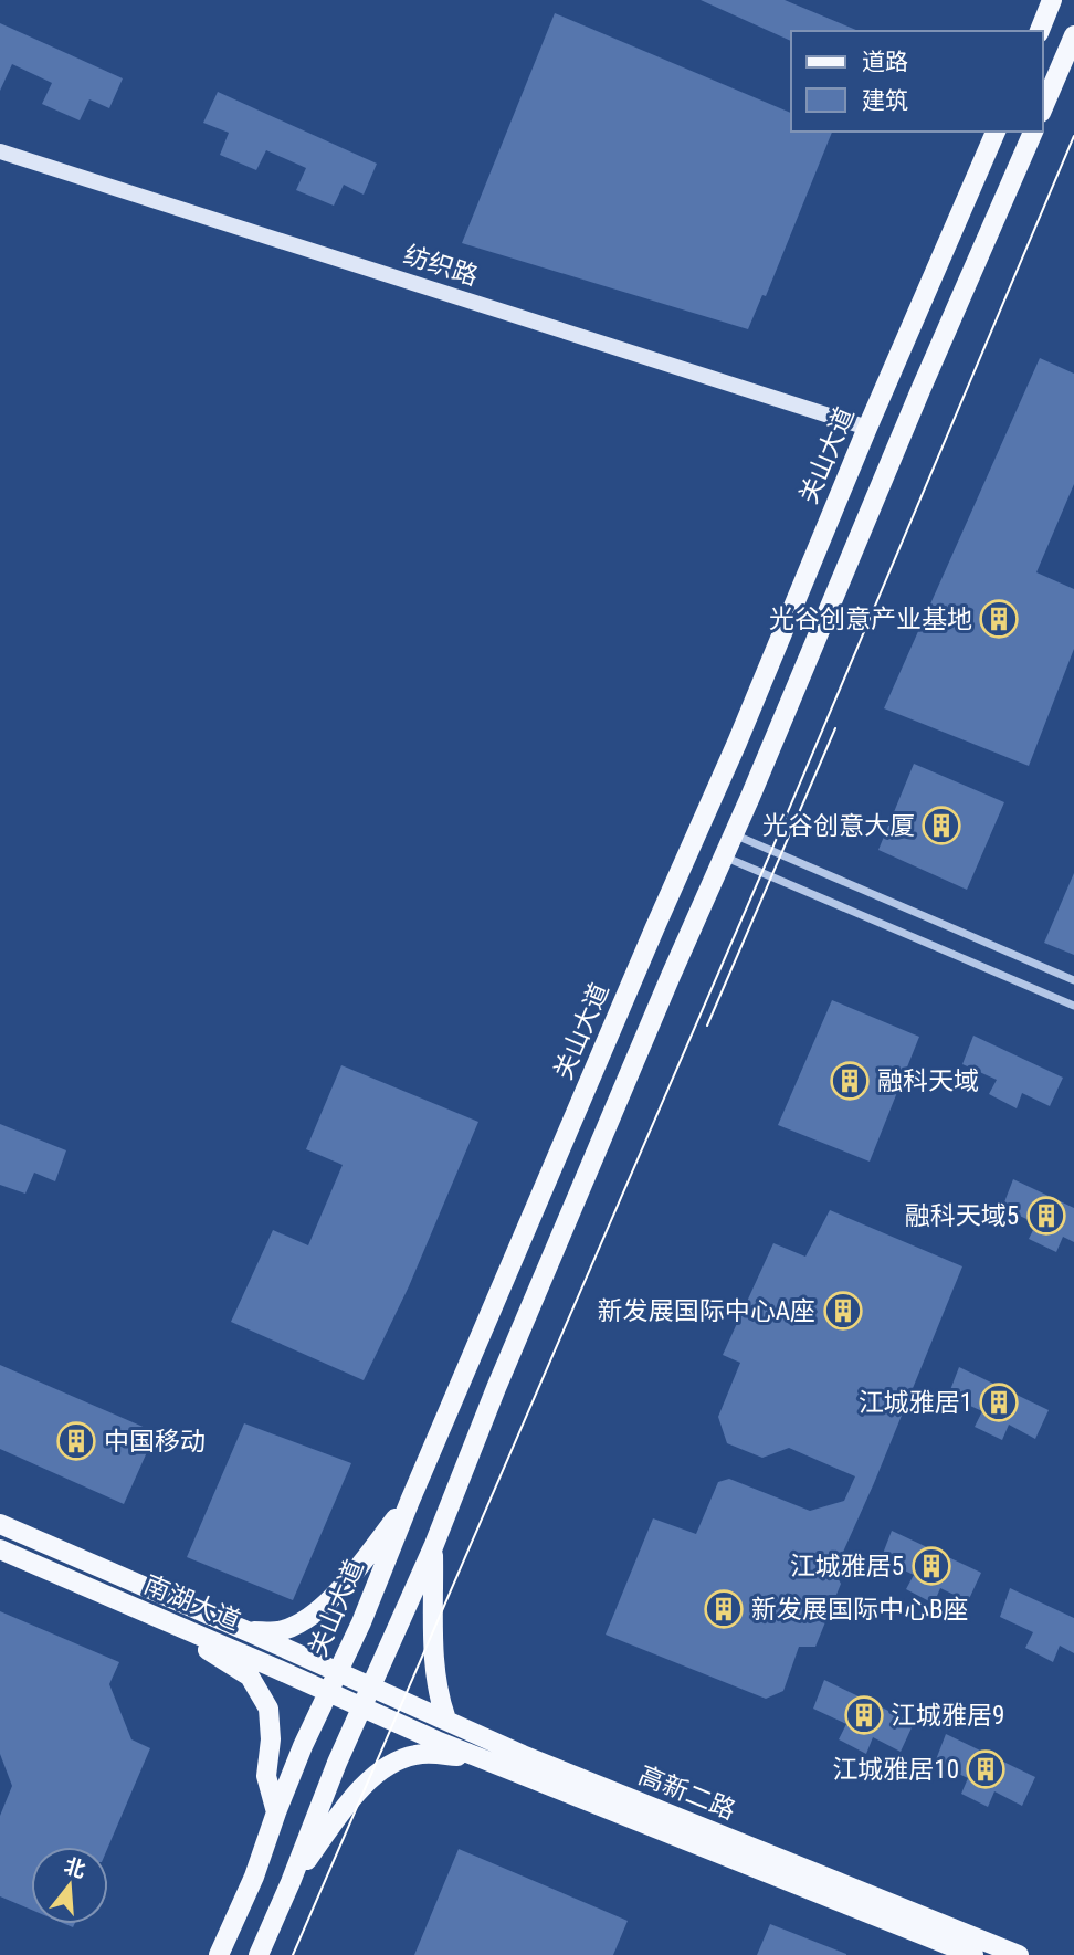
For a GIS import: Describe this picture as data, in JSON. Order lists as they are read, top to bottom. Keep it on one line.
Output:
{"streets":{"main road":["纺织路","关山大道","南湖大道","高新二路"]},"crossings":[["纺织路","关山大道"],["关山大道","南湖大道"],["关山大道","高新二路"],["南湖大道","高新二路"]],"places":{"building":["光谷创意产业基地","光谷创意大厦","融科天域","融科天域5","新发展国际中心A座","江城雅居1","中国移动","江城雅居5","新发展国际中心B座","江城雅居9","江城雅居10"]},"legend":["道路","建筑"],"north":"top"}
